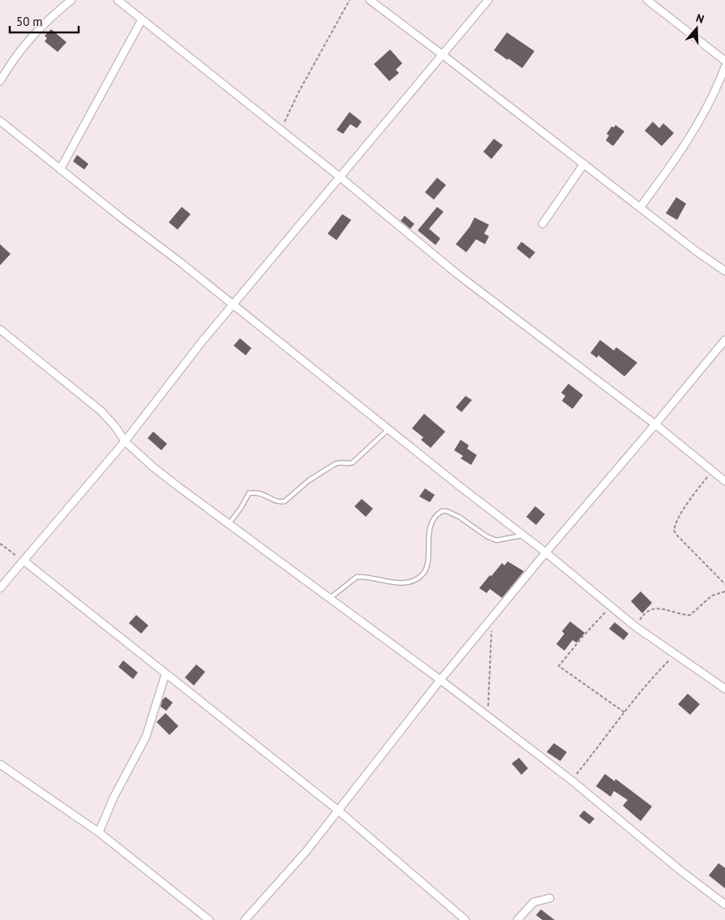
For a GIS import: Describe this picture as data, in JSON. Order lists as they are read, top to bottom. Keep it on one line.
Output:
{"scale_bar":"50 m","north":"top"}
